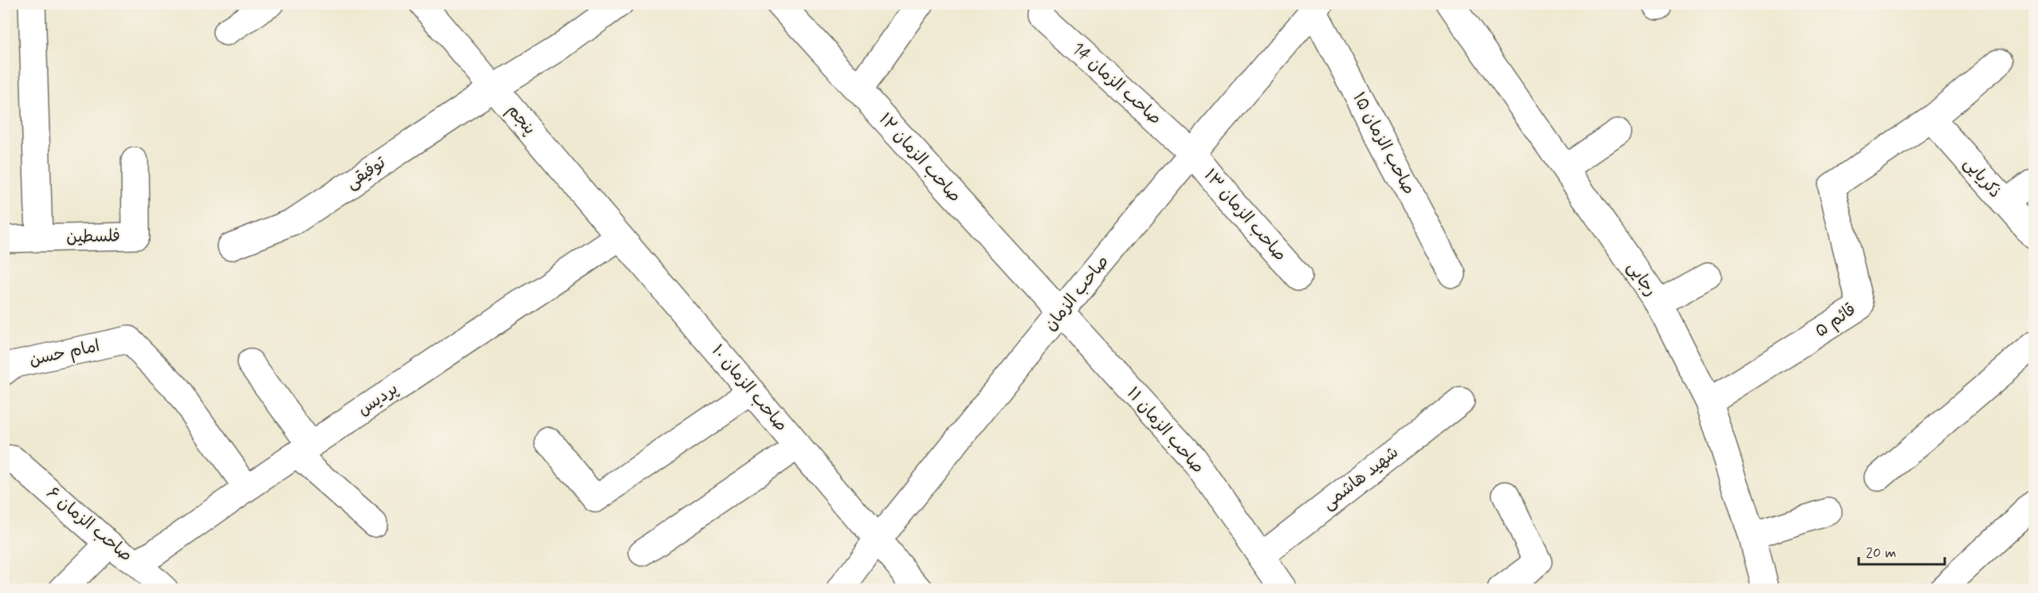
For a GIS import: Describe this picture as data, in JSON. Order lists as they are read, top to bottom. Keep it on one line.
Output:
{"streets":{"street":["صاحب الزمان 14","پنجم","صاحب الزمان ۱۵","صاحب الزمان ۱۲","توفیقی","ذکریایی","صاحب الزمان ۱۳","فلسطین","رجایی","صاحب الزمان","قائم ۵","امام حسن","صاحب الزمان ۱۰","پردیس","صاحب الزمان ۱۱","شهید هاشمی","صاحب الزمان ۶"]},"crossings":[["صاحب الزمان 14","صاحب الزمان ۱۳"],["صاحب الزمان 14","صاحب الزمان"],["پنجم","توفیقی"],["پنجم","صاحب الزمان ۱۰"],["پنجم","پردیس"],["صاحب الزمان ۱۵","صاحب الزمان"],["صاحب الزمان ۱۲","صاحب الزمان"],["صاحب الزمان ۱۲","صاحب الزمان ۱۱"],["ذکریایی","قائم ۵"],["صاحب الزمان ۱۳","صاحب الزمان"],["رجایی","قائم ۵"],["صاحب الزمان","صاحب الزمان ۱۰"],["صاحب الزمان","صاحب الزمان ۱۱"],["امام حسن","پردیس"],["صاحب الزمان ۱۰","پردیس"],["پردیس","صاحب الزمان ۶"],["صاحب الزمان ۱۱","شهید هاشمی"]],"scale_bar":"20 m"}
